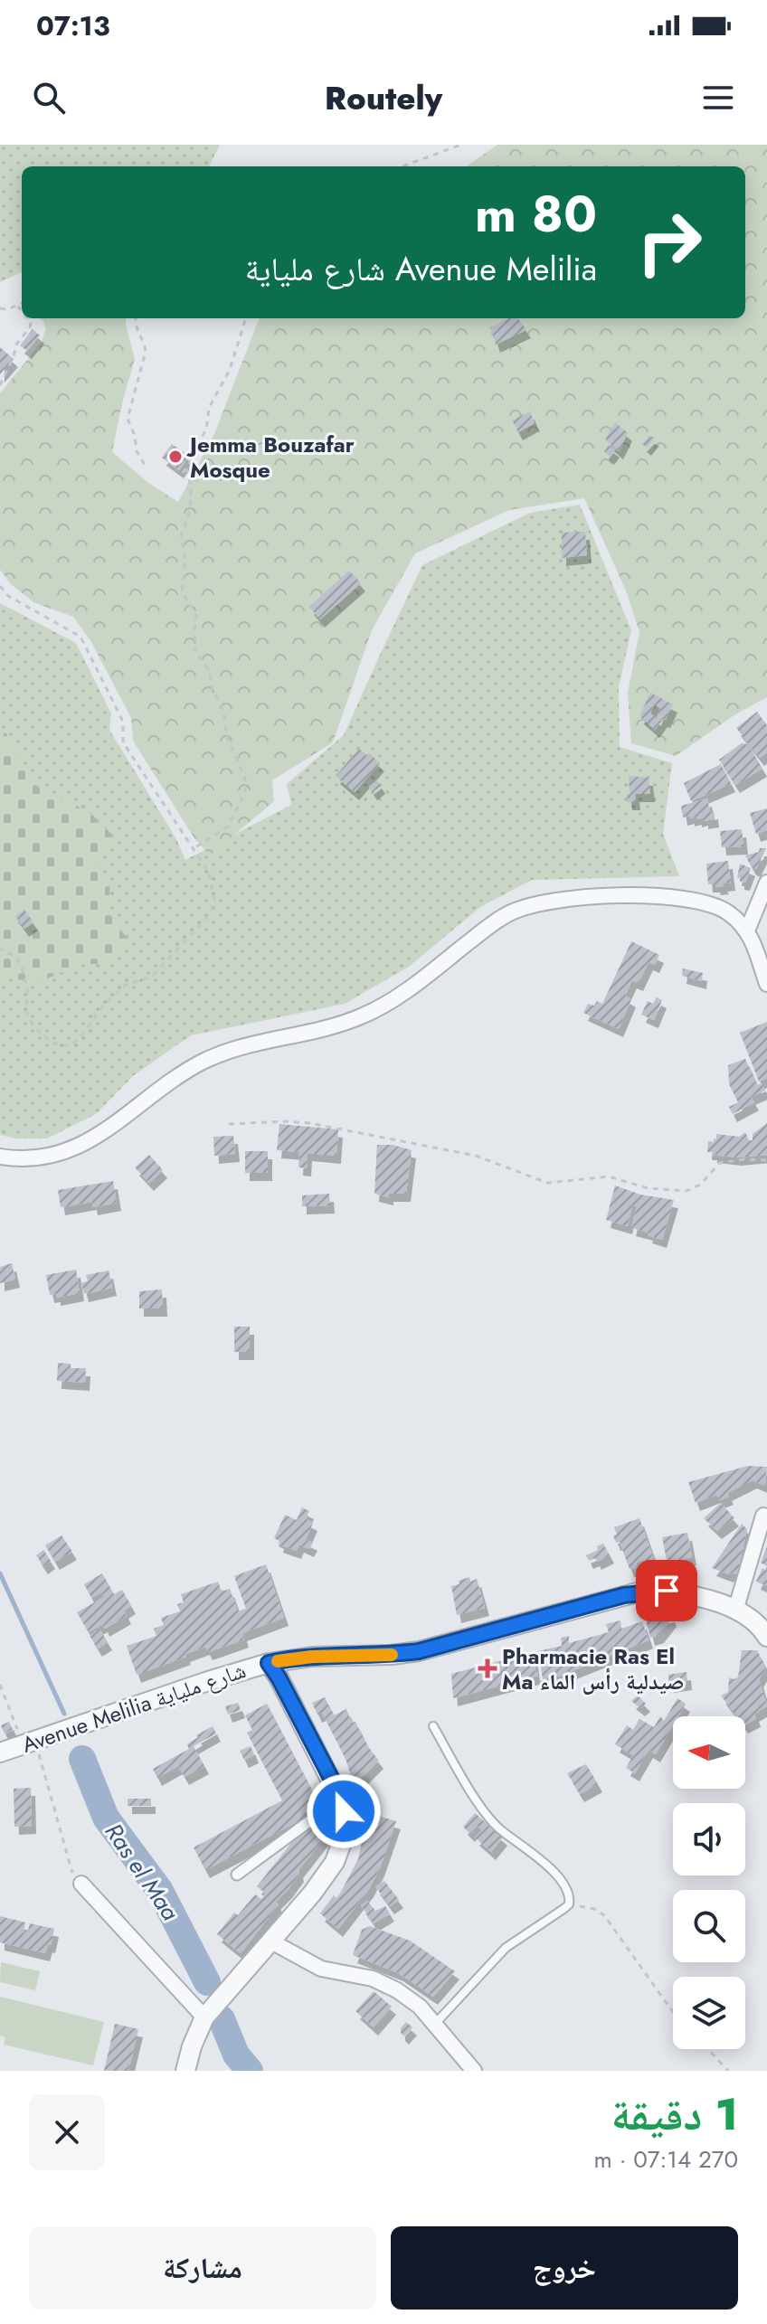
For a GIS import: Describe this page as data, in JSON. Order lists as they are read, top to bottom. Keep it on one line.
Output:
{"streets":{"street":["Avenue Melilia شارع ملياية"]},"water":["Ras el Maa"],"places":{"other":["Jemma Bouzafar Mosque"],"health":["Pharmacie Ras El Ma صيدلية رأس الماء"]},"north":"left","page":{"status":"07:13","header":"Routely","turn":["80 m","Avenue Melilia شارع ملياية"],"heading":["1 دقيقة","270 m · 07:14"],"buttons":["خروج","مشاركة"]}}
